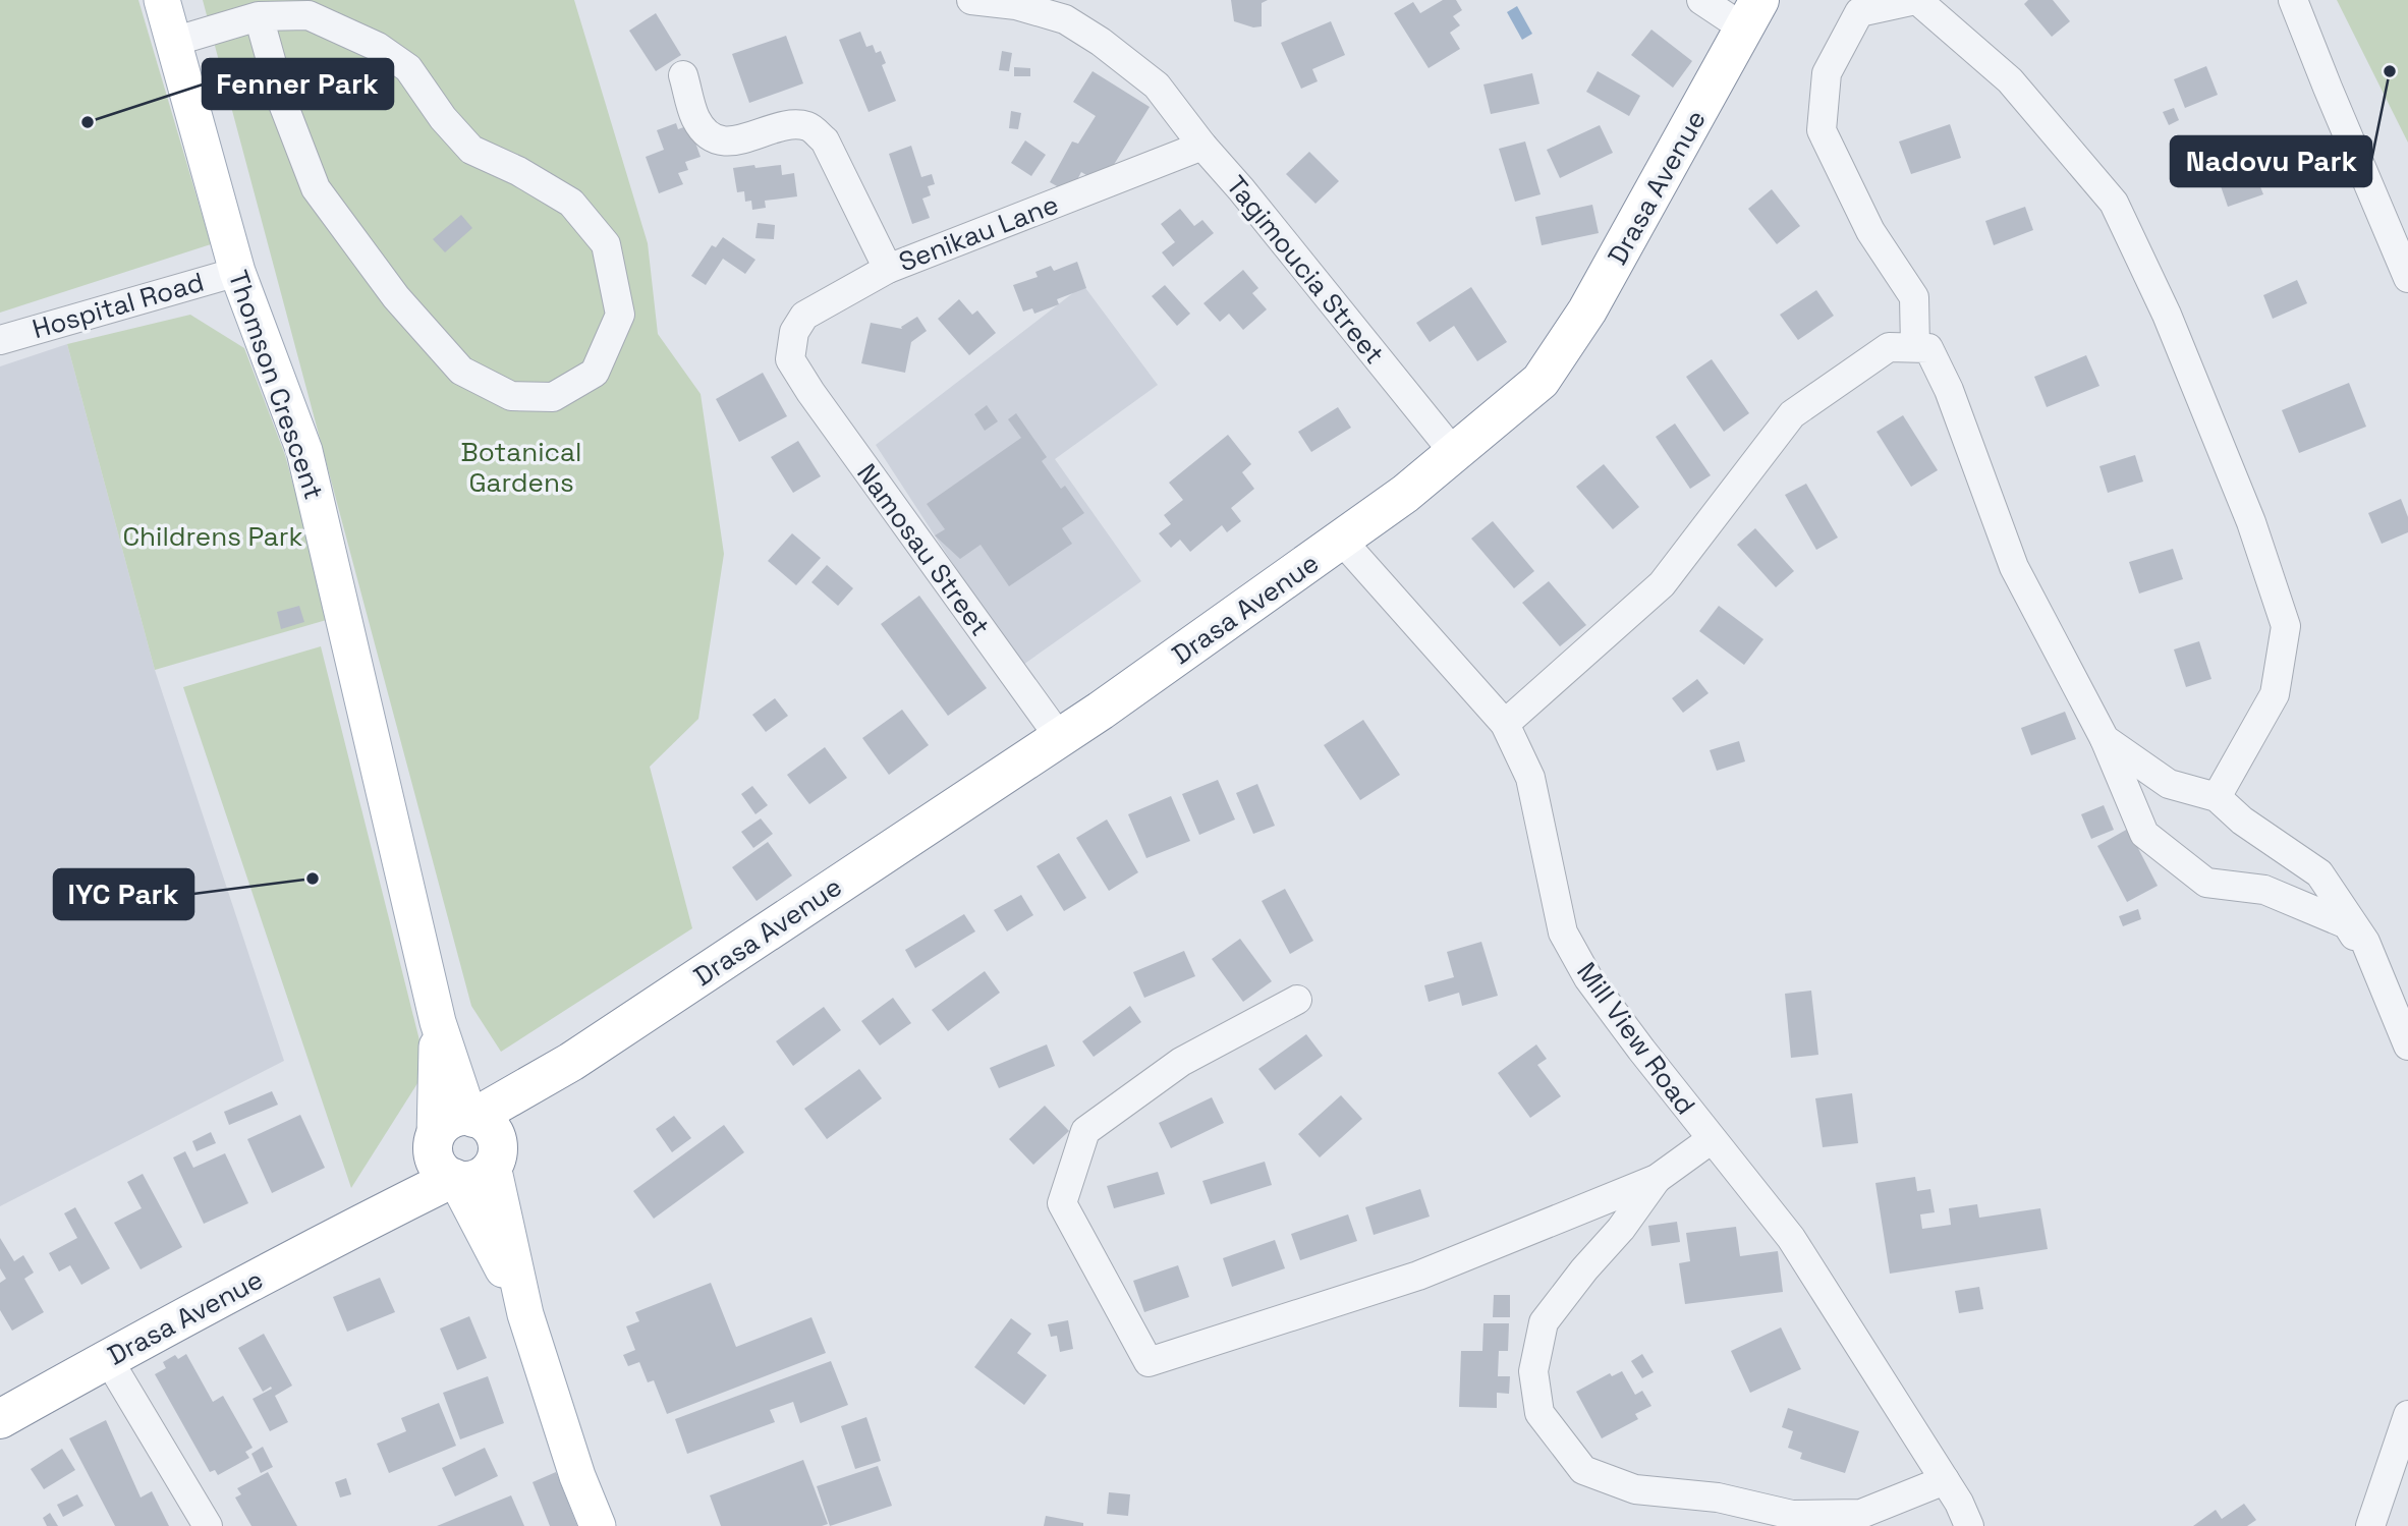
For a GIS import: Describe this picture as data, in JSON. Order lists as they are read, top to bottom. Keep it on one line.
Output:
{"streets":{"highway":["Drasa Avenue"],"main road":["Thomson Crescent"],"street":["Senikau Lane","Tagimoucia Street","Hospital Road","Namosau Street","Mill View Road"]},"crossings":[["Drasa Avenue","Tagimoucia Street"],["Drasa Avenue","Thomson Crescent"],["Drasa Avenue","Namosau Street"],["Drasa Avenue","Mill View Road"],["Senikau Lane","Tagimoucia Street"],["Senikau Lane","Namosau Street"],["Hospital Road","Thomson Crescent"]],"parks":["Botanical Gardens","Childrens Park"],"places":["Nadovu Park","Fenner Park","IYC Park"]}
